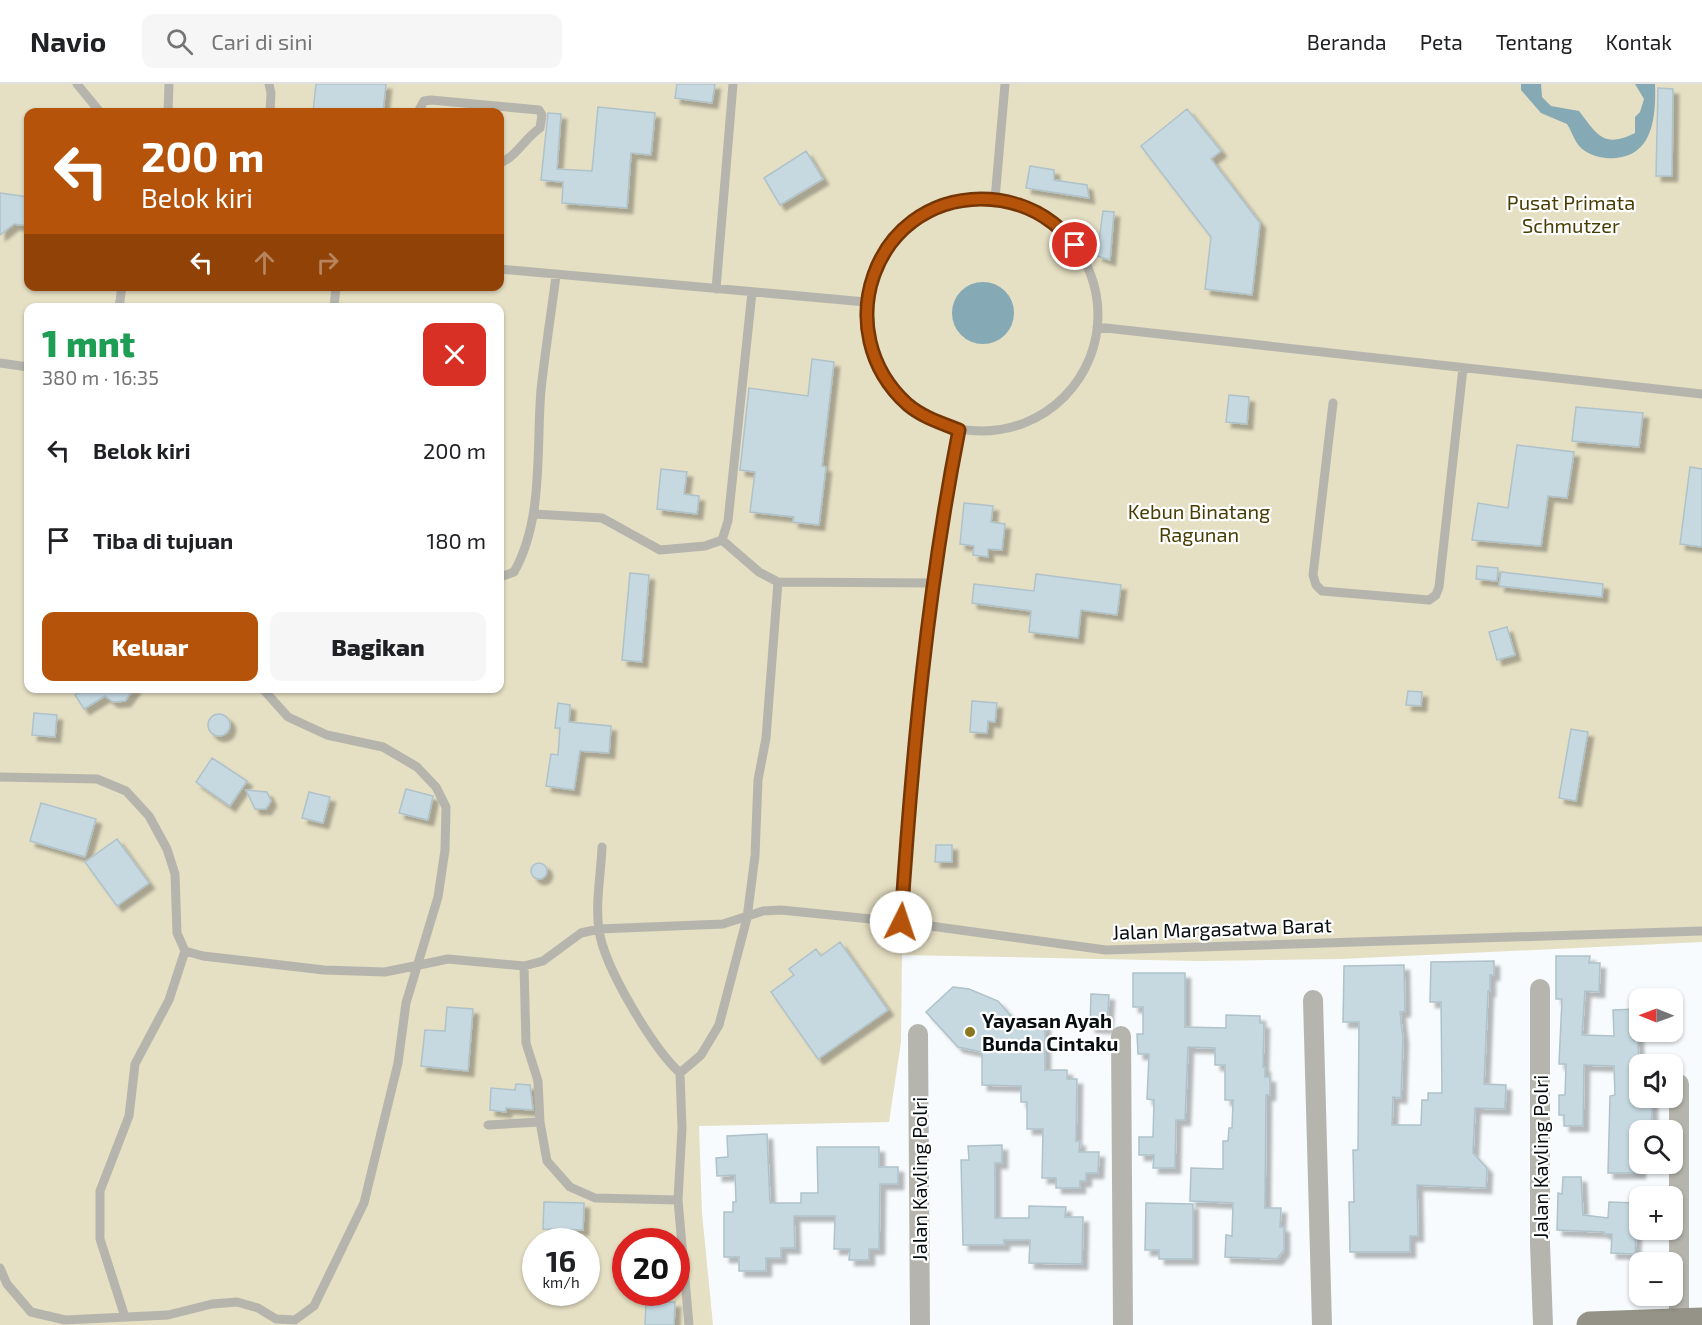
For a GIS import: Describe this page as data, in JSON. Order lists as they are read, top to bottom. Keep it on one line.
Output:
{"streets":{"street":["Jalan Kavling Polri"],"lane":["Jalan Margasatwa Barat"]},"parks":["Pusat Primata Schmutzer","Kebun Binatang Ragunan"],"places":["Yayasan Ayah Bunda Cintaku"],"north":"left","page":{"header":"Navio","search":"Cari di sini","nav":["Beranda","Peta","Tentang","Kontak"],"turn":["200 m","Belok kiri"],"heading":["1 mnt","380 m · 16:35"],"list":[{"name":"Belok kiri","value":"200 m"},{"name":"Tiba di tujuan","value":"180 m"}],"buttons":["Keluar","Bagikan"],"map_buttons":["+","−"],"speed":"16 km/h","limit":"20"}}
